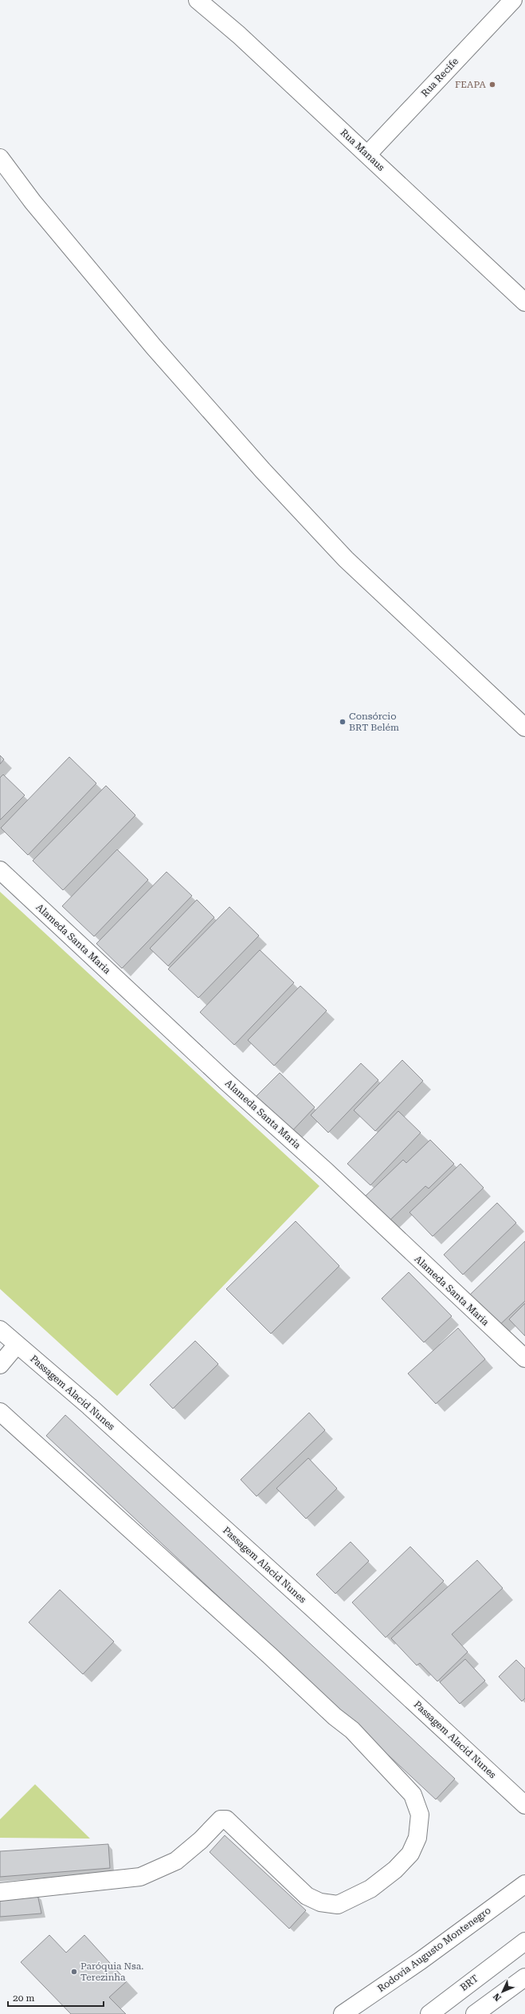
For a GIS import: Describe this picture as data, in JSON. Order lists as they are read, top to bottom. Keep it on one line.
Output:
{"streets":{"street":["Rua Recife","Rua Manaus","Alameda Santa Maria","Passagem Alacid Nunes","Rodovia Augusto Montenegro","BRT"]},"crossings":[["Rua Recife","Rua Manaus"]],"places":["FEAPA","Consórcio BRT Belém","Paróquia Nsa. Terezinha"],"scale_bar":"20 m","north":"bottom left"}
